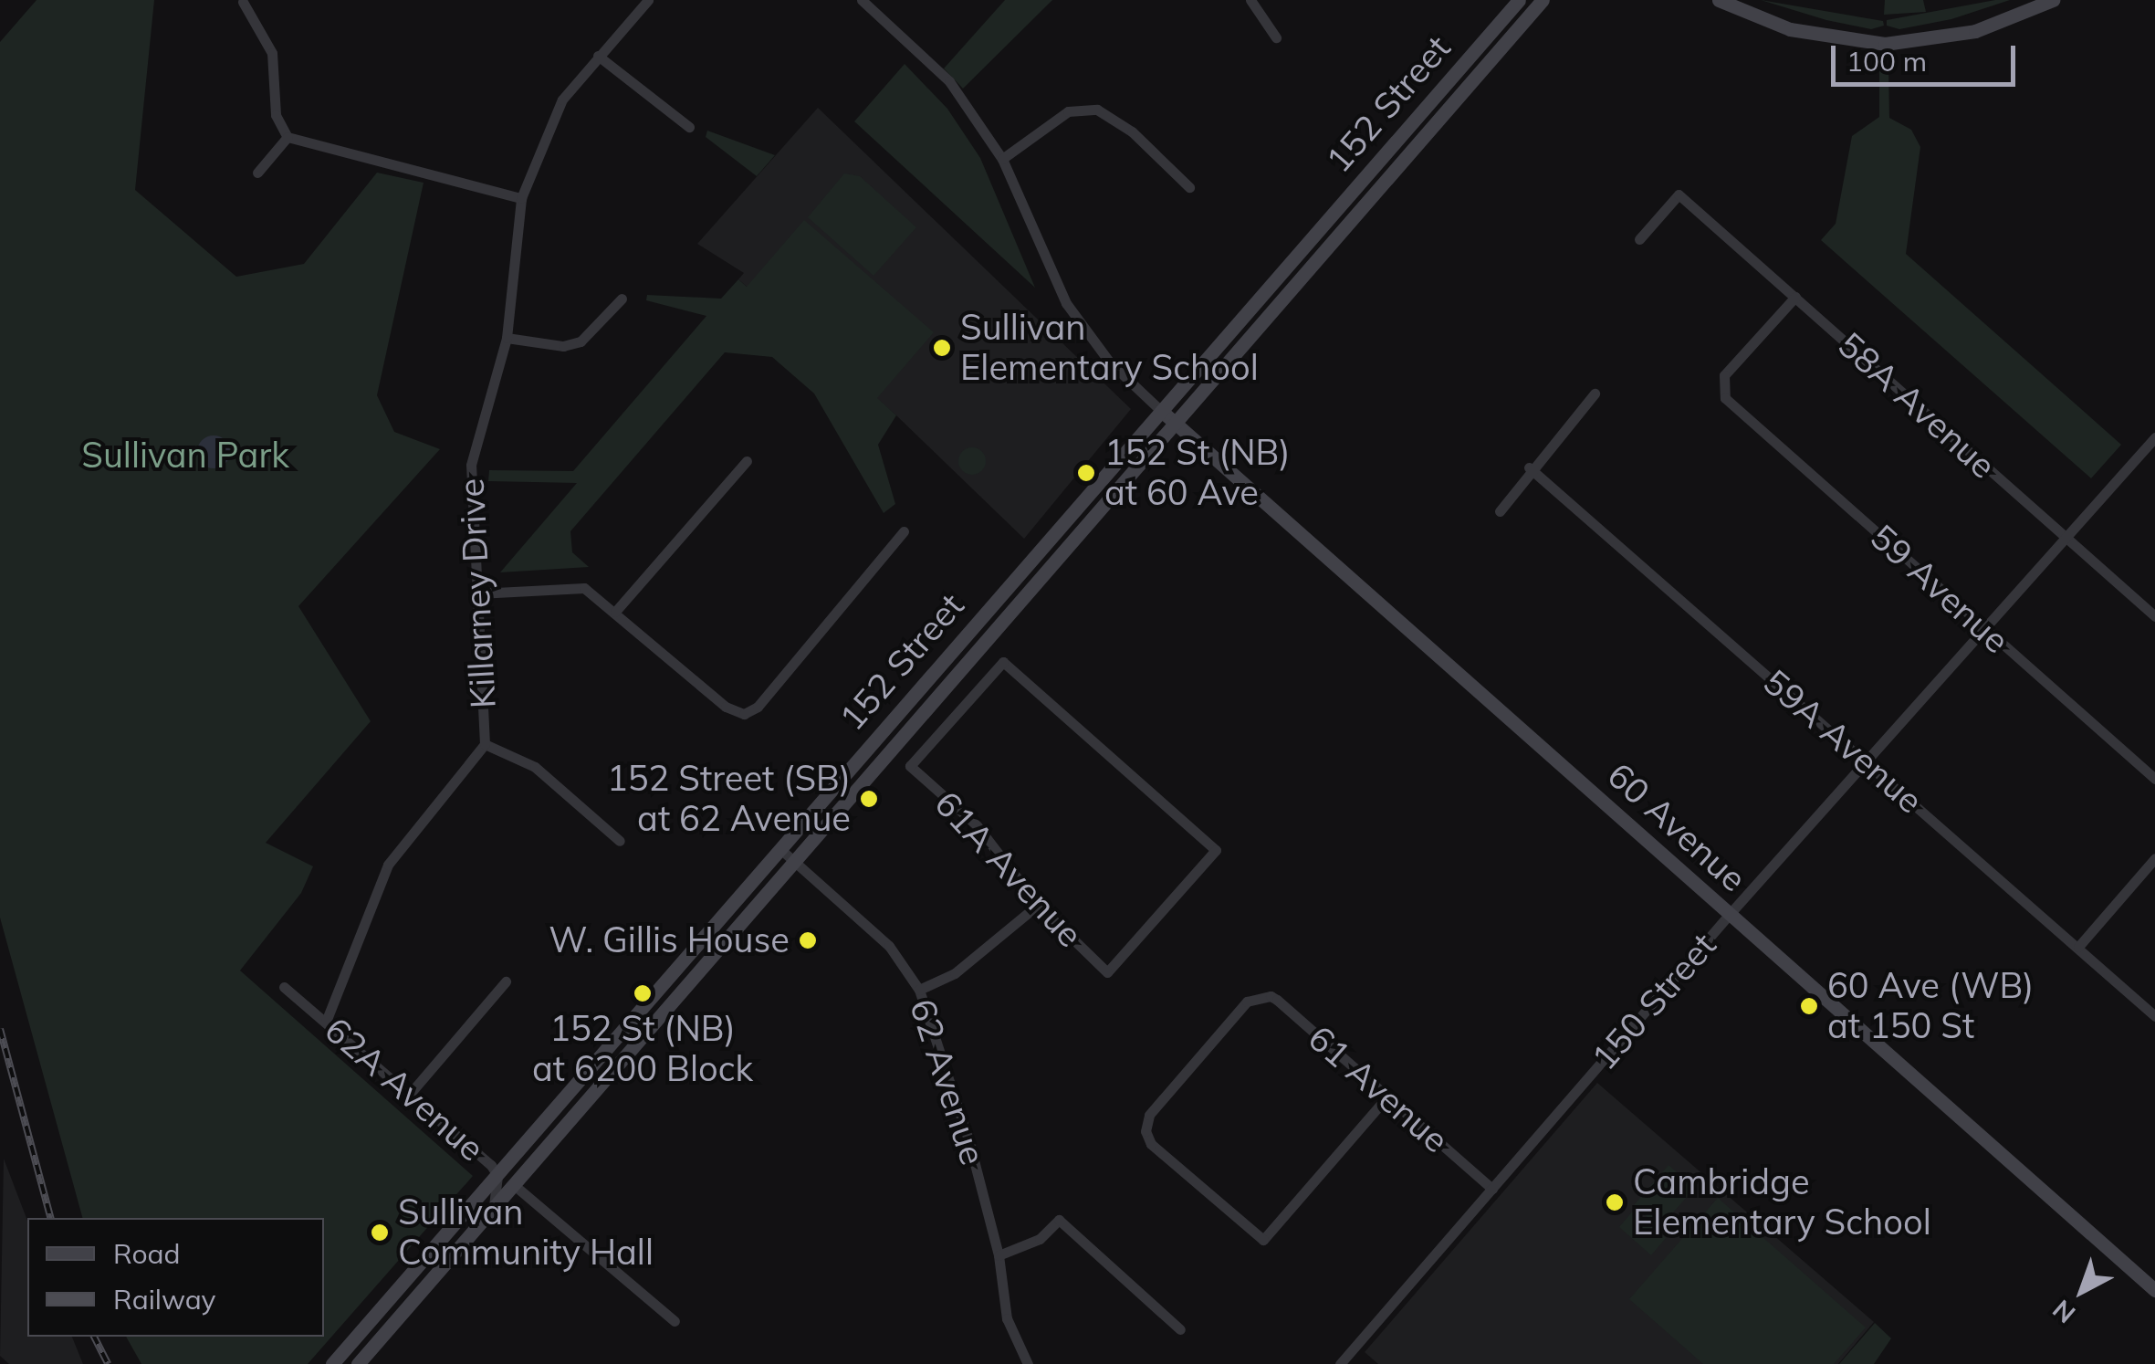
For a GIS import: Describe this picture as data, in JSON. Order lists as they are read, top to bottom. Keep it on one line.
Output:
{"streets":{"main road":["152 Street","60 Avenue"],"street":["58A Avenue","59 Avenue","Killarney Drive","59A Avenue","61A Avenue","150 Street","62 Avenue","62A Avenue","61 Avenue"]},"crossings":[["152 Street","60 Avenue"],["152 Street","62 Avenue"],["152 Street","62A Avenue"],["58A Avenue","59 Avenue"],["58A Avenue","150 Street"],["59 Avenue","150 Street"],["Killarney Drive","62A Avenue"],["59A Avenue","150 Street"],["60 Avenue","150 Street"],["150 Street","61 Avenue"]],"parks":["Sullivan Park"],"places":["Sullivan Elementary School","152 St (NB) at 60 Ave","152 Street (SB) at 62 Avenue","W. Gillis House","152 St (NB) at 6200 Block","60 Ave (WB) at 150 St","Cambridge Elementary School","Sullivan Community Hall"],"legend":["Road","Railway"],"scale_bar":"100 m","north":"bottom left"}
